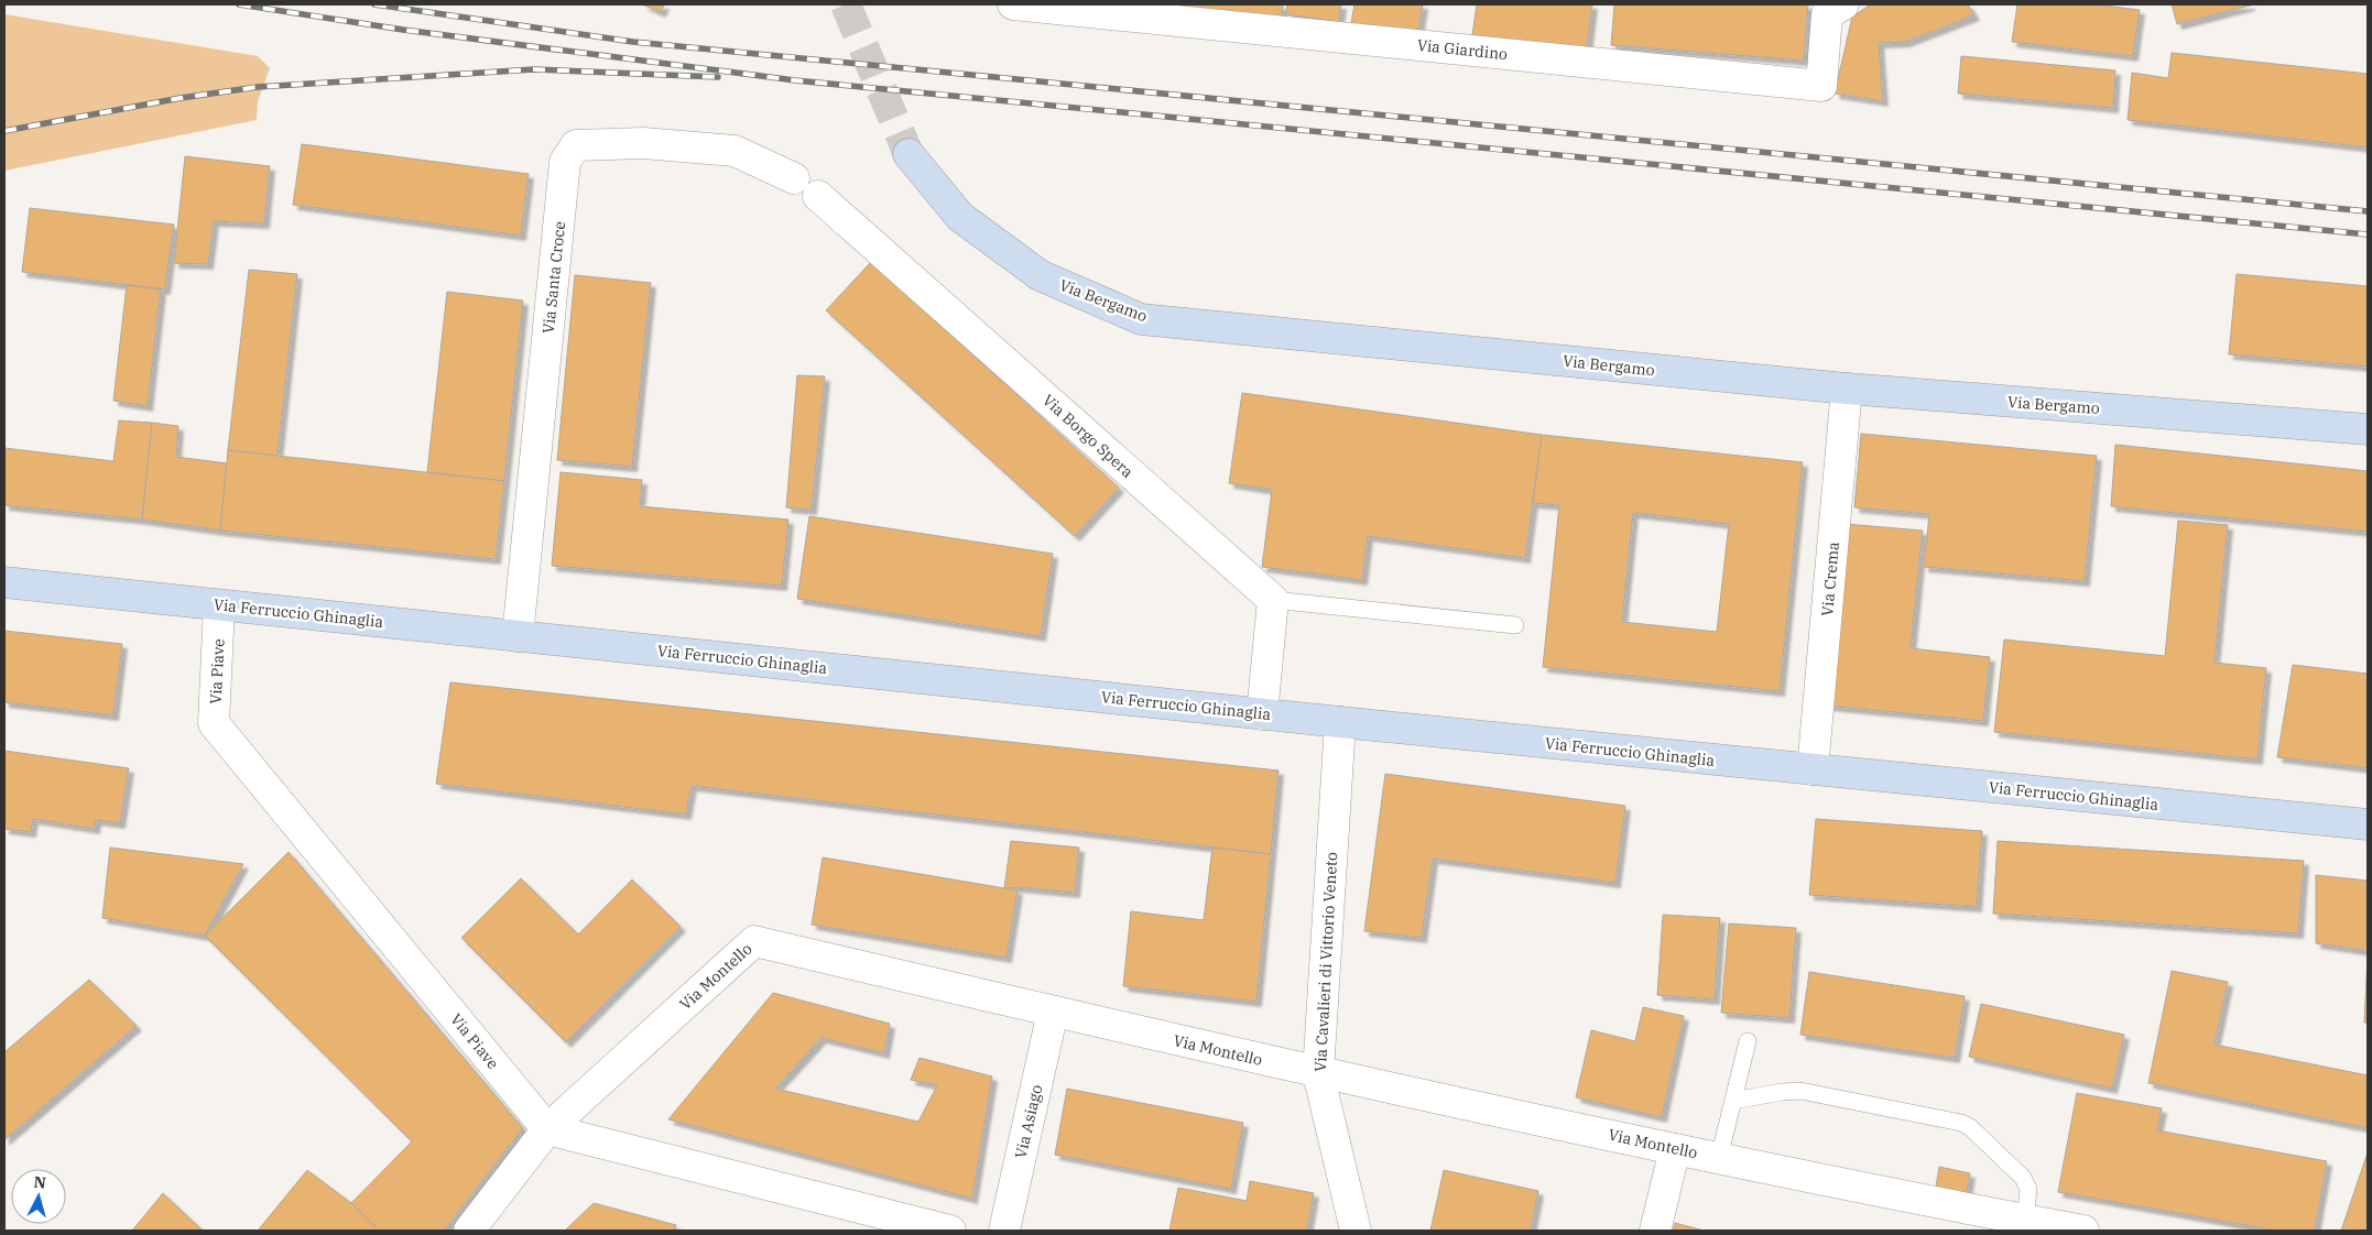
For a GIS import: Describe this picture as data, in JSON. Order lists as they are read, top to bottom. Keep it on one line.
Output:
{"streets":{"main road":["Via Bergamo","Via Ferruccio Ghinaglia"],"street":["Via Giardino","Via Santa Croce","Via Borgo Spera","Via Crema","Via Piave","Via Cavalieri di Vittorio Veneto","Via Montello","Via Asiago"]},"crossings":[["Via Santa Croce","Via Ferruccio Ghinaglia"],["Via Bergamo","Via Crema"],["Via Crema","Via Ferruccio Ghinaglia"],["Via Ferruccio Ghinaglia","Via Piave"],["Via Ferruccio Ghinaglia","Via Cavalieri di Vittorio Veneto"],["Via Piave","Via Montello"],["Via Cavalieri di Vittorio Veneto","Via Montello"],["Via Montello","Via Asiago"]],"north":"top"}
